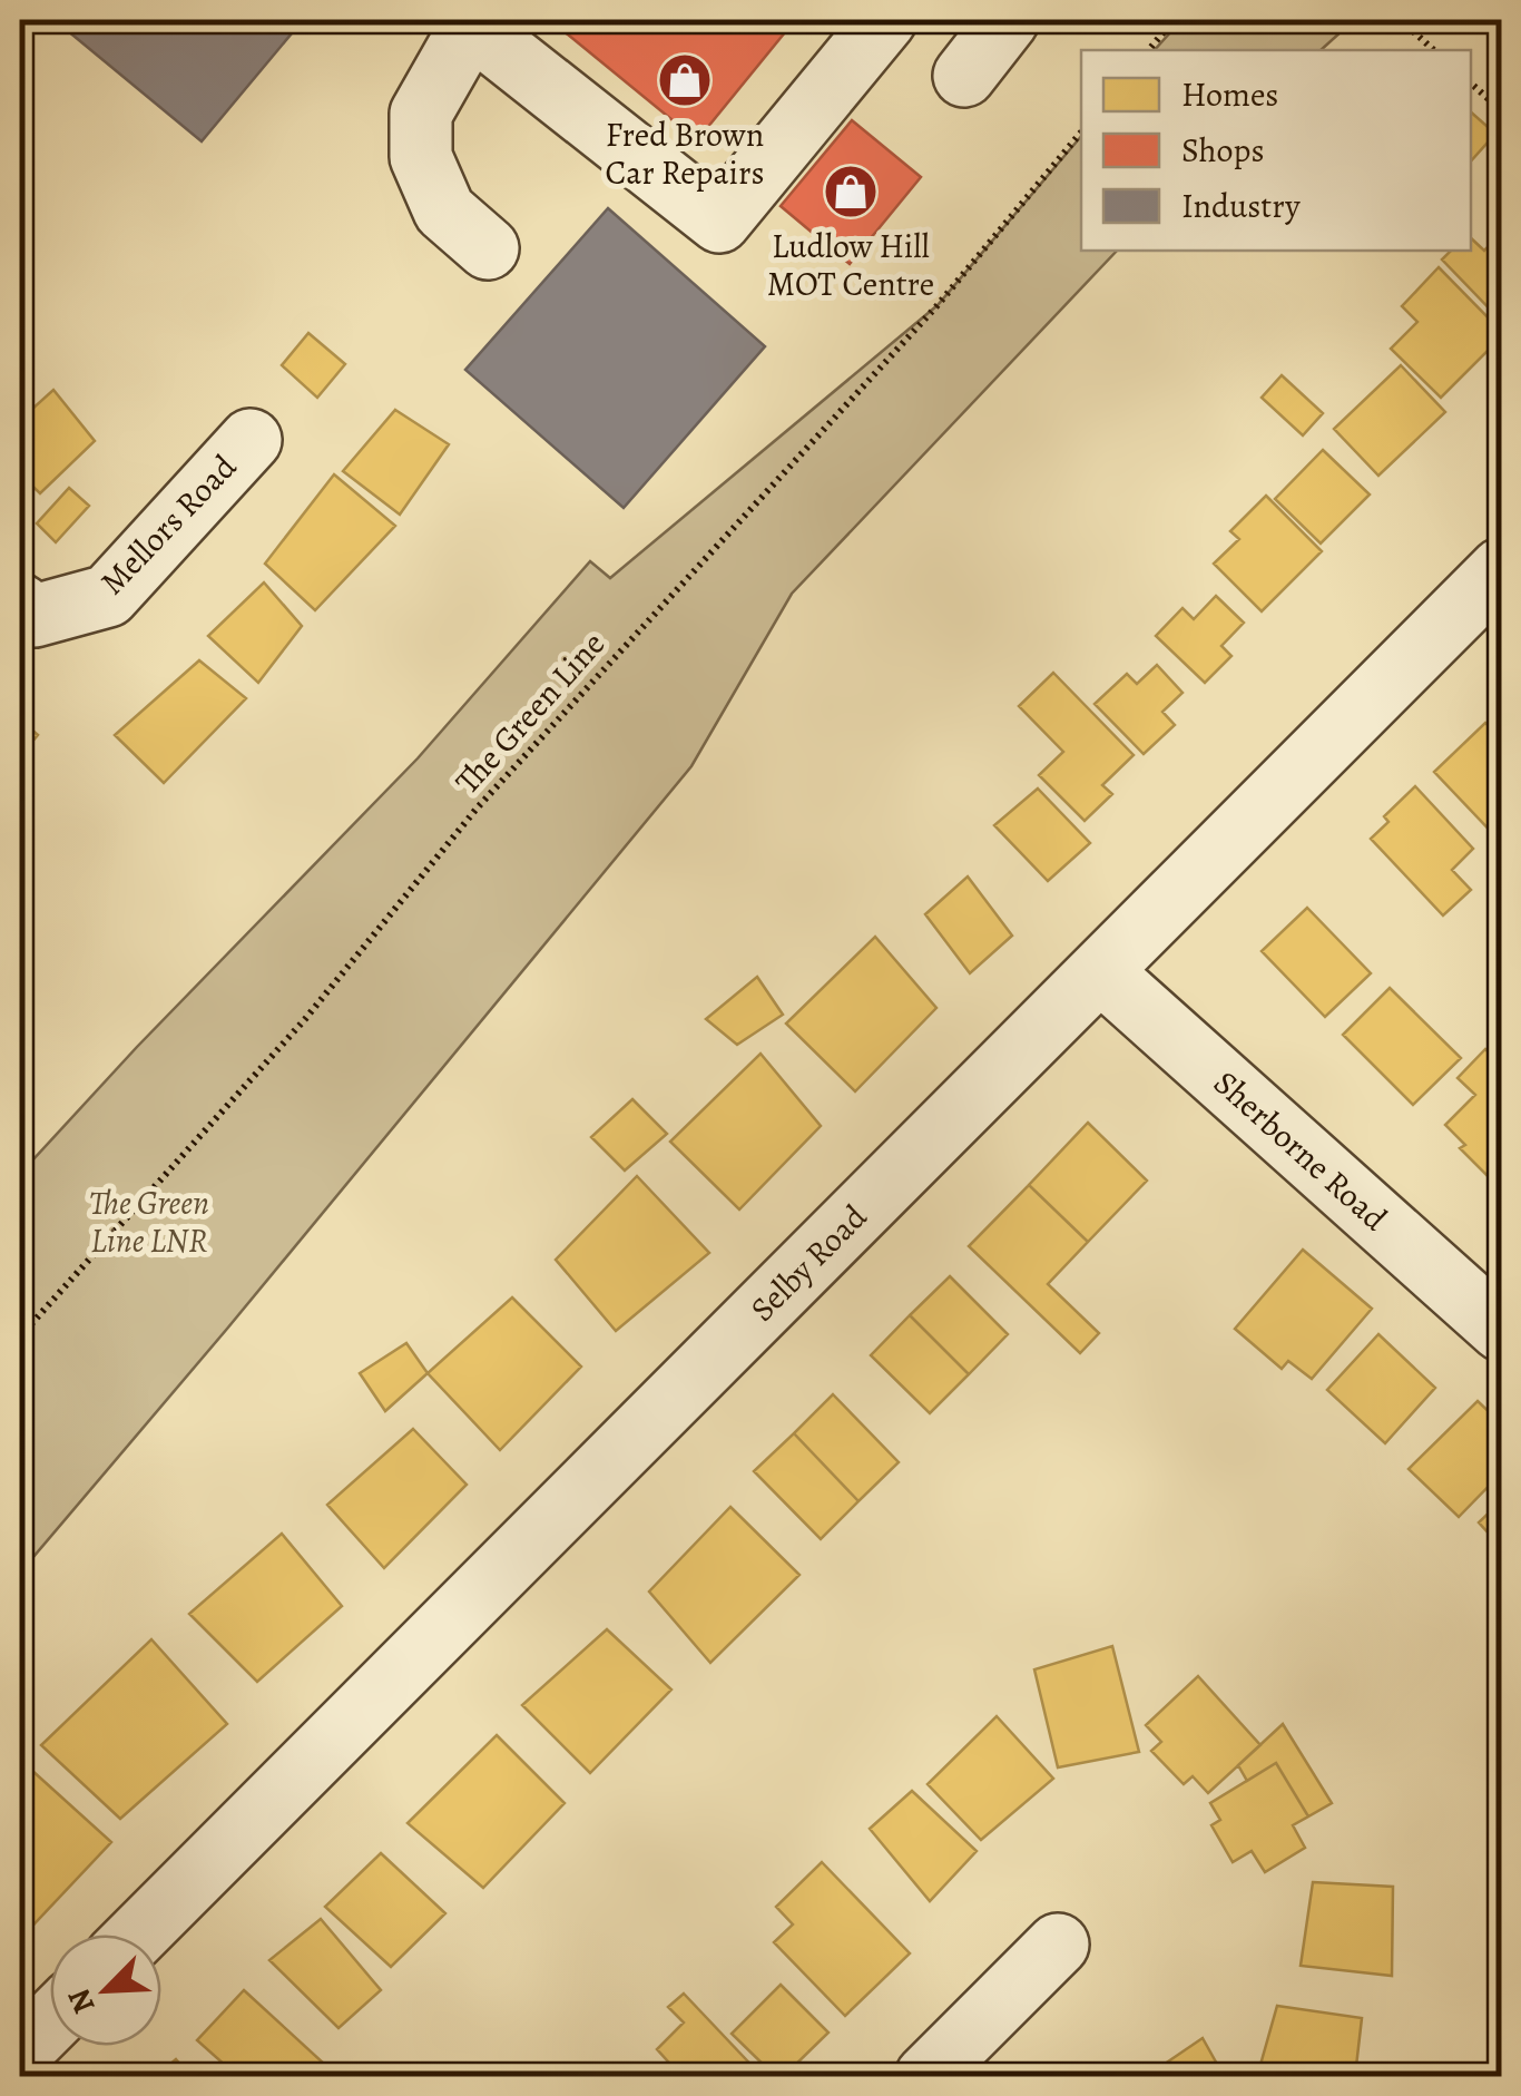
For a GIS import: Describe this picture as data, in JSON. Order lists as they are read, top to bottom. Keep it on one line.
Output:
{"streets":{"street":["Mellors Road","Sherborne Road","Selby Road"],"path":["The Green Line"]},"crossings":[["Sherborne Road","Selby Road"]],"parks":["The Green Line LNR"],"places":{"shop":["Fred Brown Car Repairs","Ludlow Hill MOT Centre"]},"legend":["Homes","Shops","Industry"],"north":"bottom left"}
